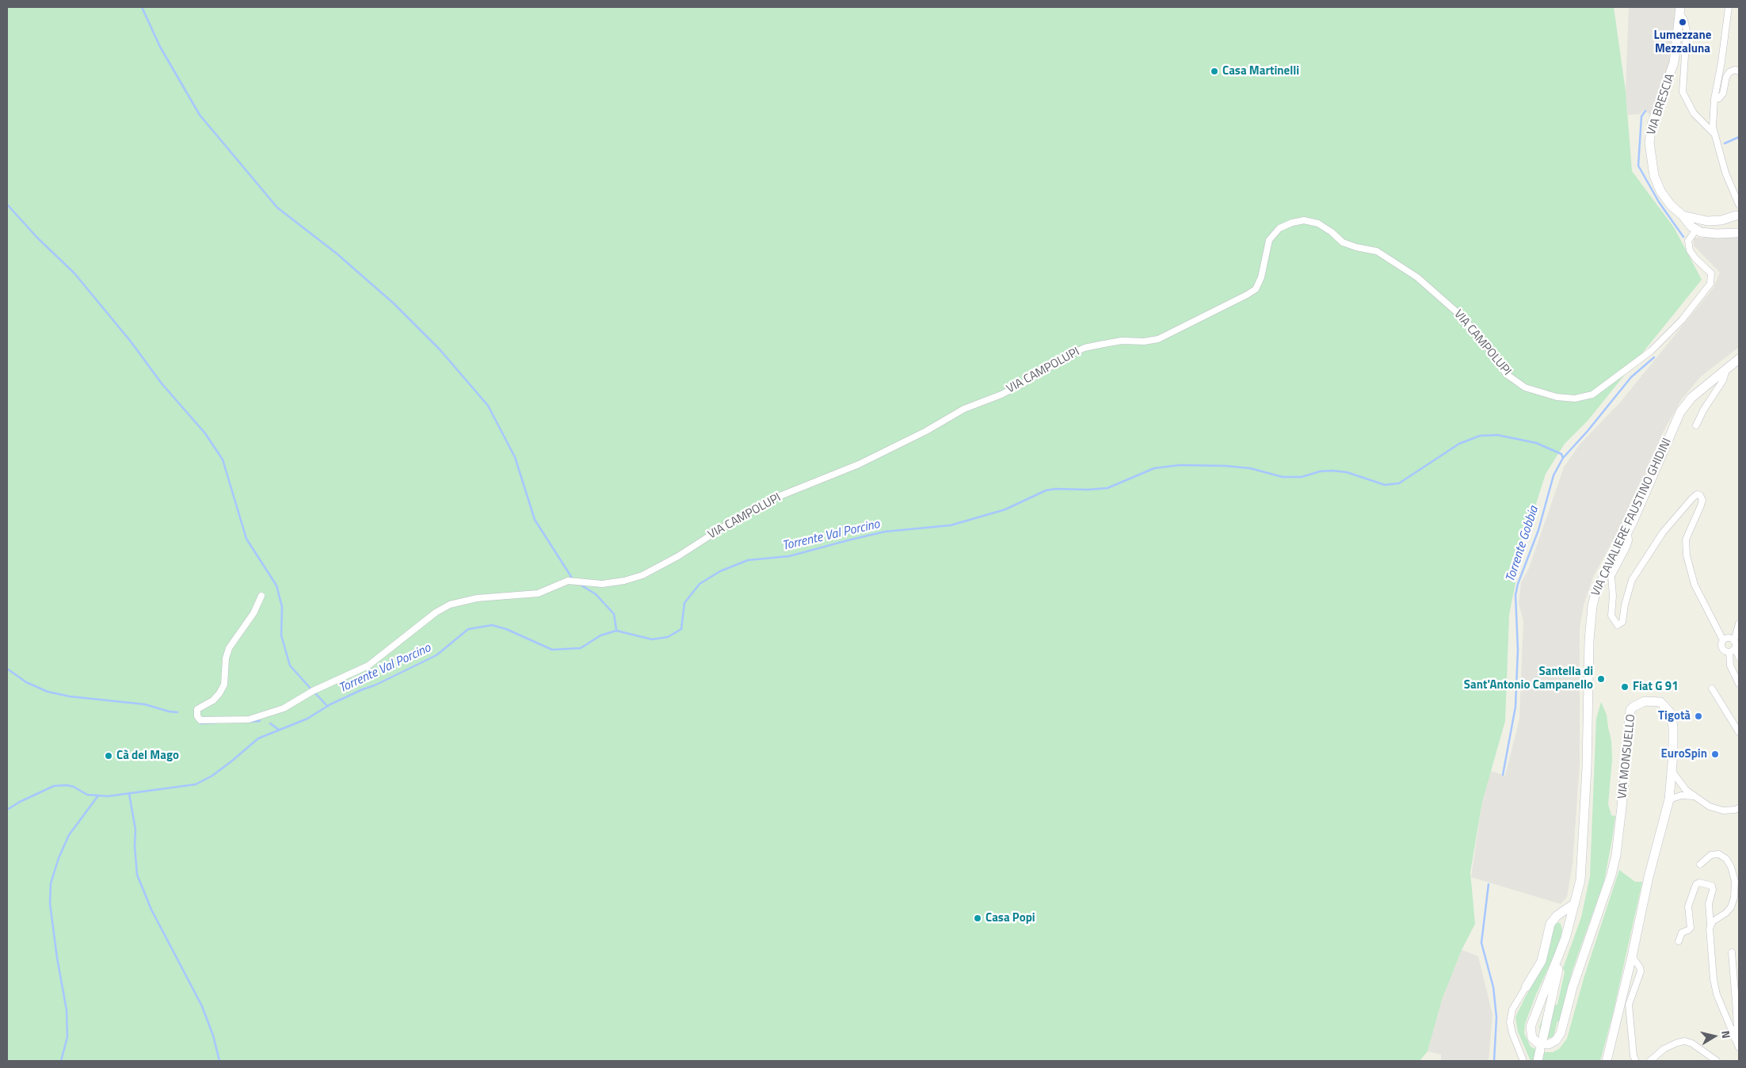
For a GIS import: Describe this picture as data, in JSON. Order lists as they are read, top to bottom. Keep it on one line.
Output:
{"streets":{"main road":["VIA BRESCIA","VIA CAVALIERE FAUSTINO GHIDINI","VIA MONSUELLO"],"street":["VIA CAMPOLUPI"]},"crossings":[["VIA BRESCIA","VIA CAMPOLUPI"],["VIA CAVALIERE FAUSTINO GHIDINI","VIA MONSUELLO"]],"water":["Torrente Val Porcino","Torrente Gobbia"],"places":["Lumezzane Mezzaluna","Casa Martinelli","Santella di Sant'Antonio Campanello","Fiat G 91","Tigotà","EuroSpin","Cà del Mago","Casa Popi"],"north":"right"}
